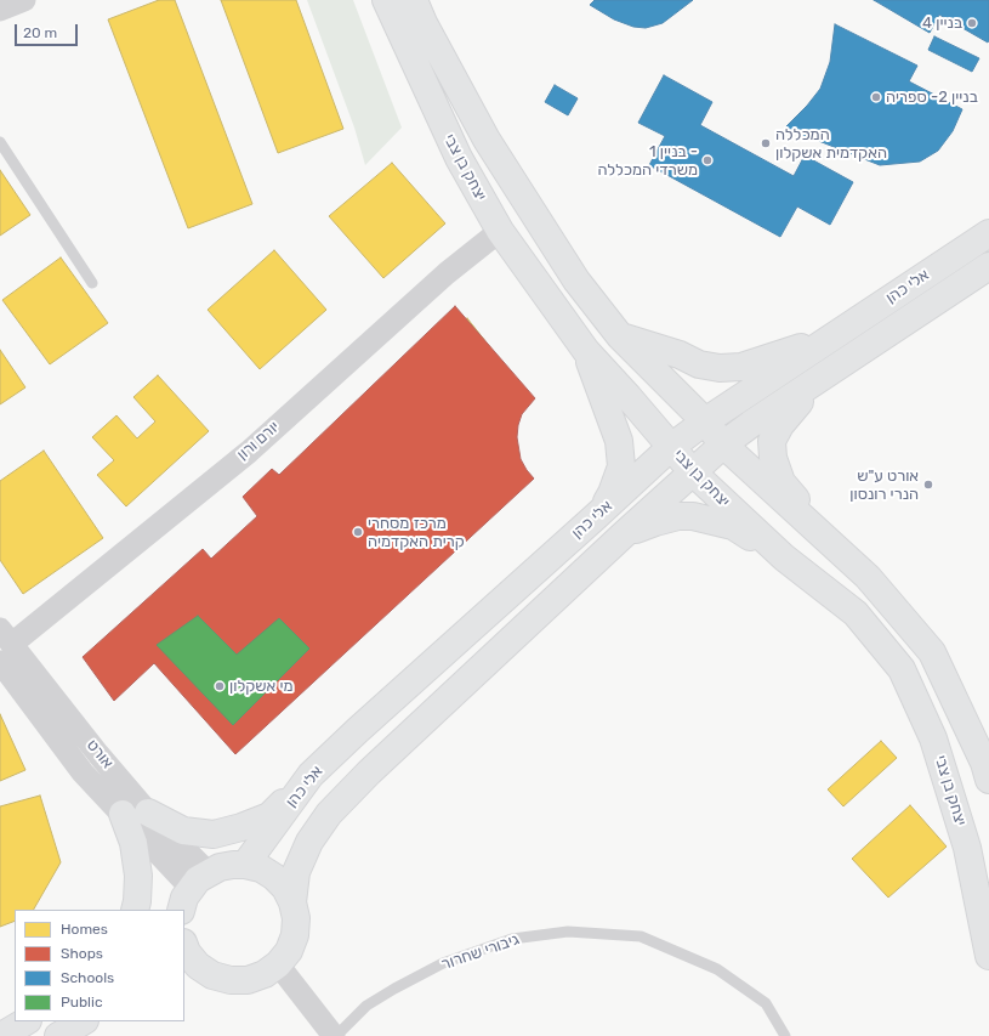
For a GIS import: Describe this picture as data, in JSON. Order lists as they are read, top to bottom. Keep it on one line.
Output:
{"streets":{"street":["יצחק בן צבי","אלי כהן","יורם ורון","אורט"],"lane":["גיבורי שחרור"]},"crossings":[["יצחק בן צבי","אלי כהן"],["יצחק בן צבי","יורם ורון"],["יורם ורון","אורט"]],"places":["בניין 4","בניין 2- ספריה","המכללה האקדמית אשקלון","בניין 1 - משרדי המכללה","אורט ע\"ש הנרי רונסון","מרכז מסחרי קרית האקדמיה","מי אשקלון"],"legend":["Homes","Shops","Schools","Public"],"scale_bar":"20 m"}
